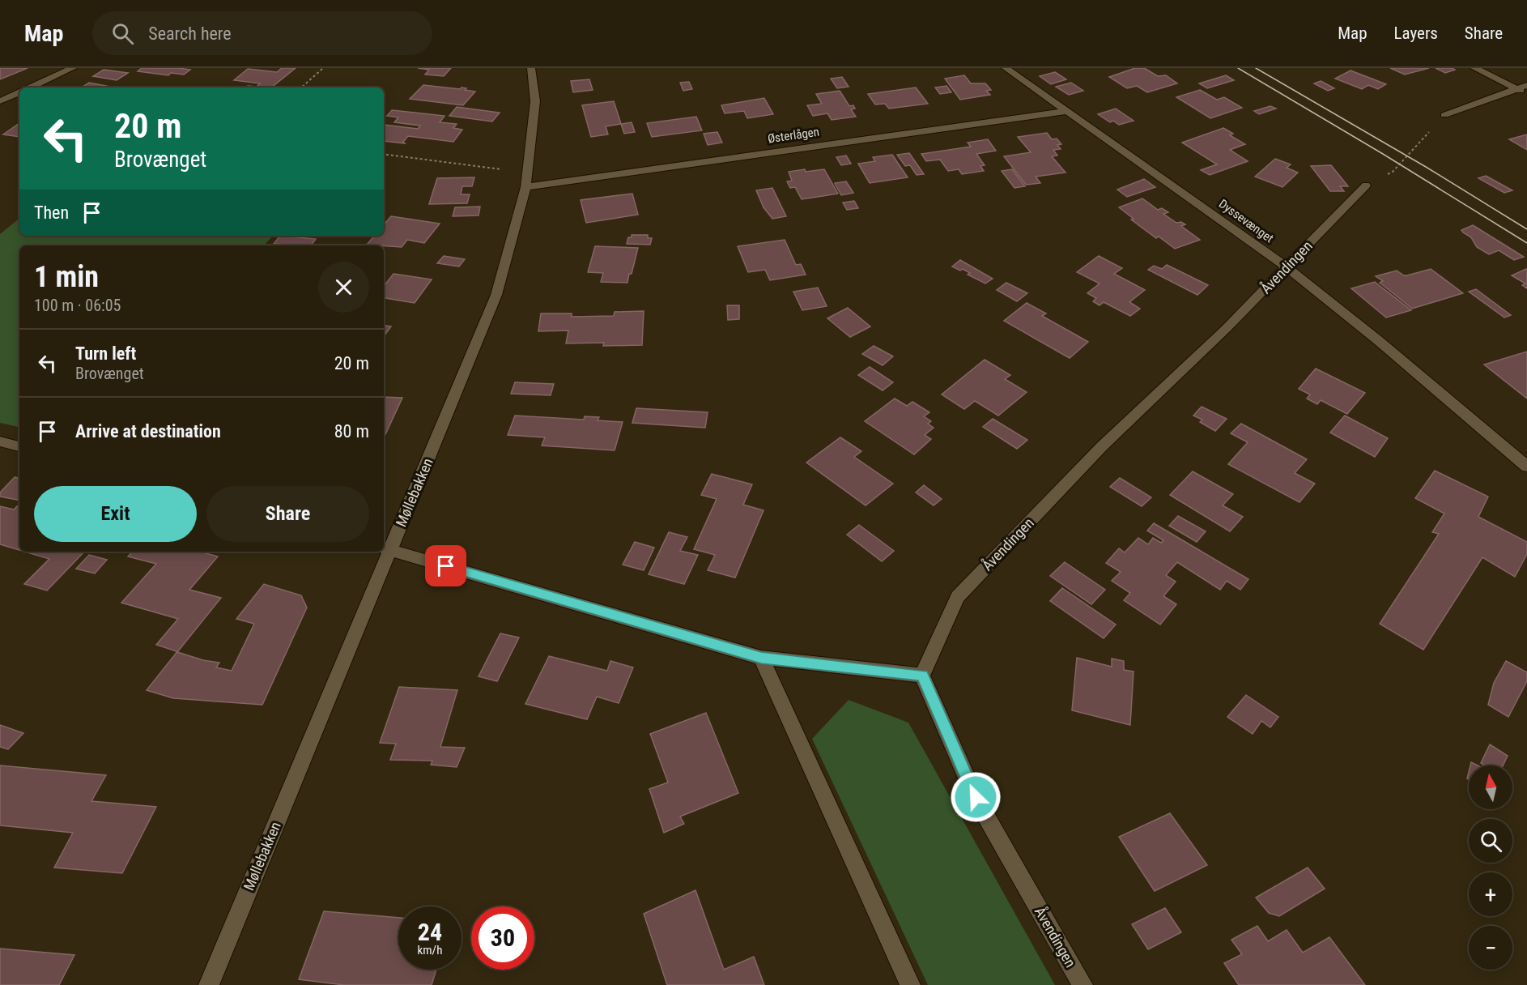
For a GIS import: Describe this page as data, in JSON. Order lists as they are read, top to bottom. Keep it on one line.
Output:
{"streets":{"street":["Østerlågen","Dyssevænget","Åvendingen","Møllebakken"]},"crossings":[["Østerlågen","Dyssevænget"],["Østerlågen","Møllebakken"],["Dyssevænget","Åvendingen"]],"north":"top","page":{"header":"Map","search":"Search here","nav":["Map","Layers","Share"],"turn":["20 m","Brovænget"],"then":"Then","heading":["1 min","100 m · 06:05"],"list":[{"name":"Turn left","note":"Brovænget","value":"20 m"},{"name":"Arrive at destination","value":"80 m"}],"buttons":["Exit","Share"],"map_buttons":["+","−"],"speed":"24 km/h","limit":"30"}}
